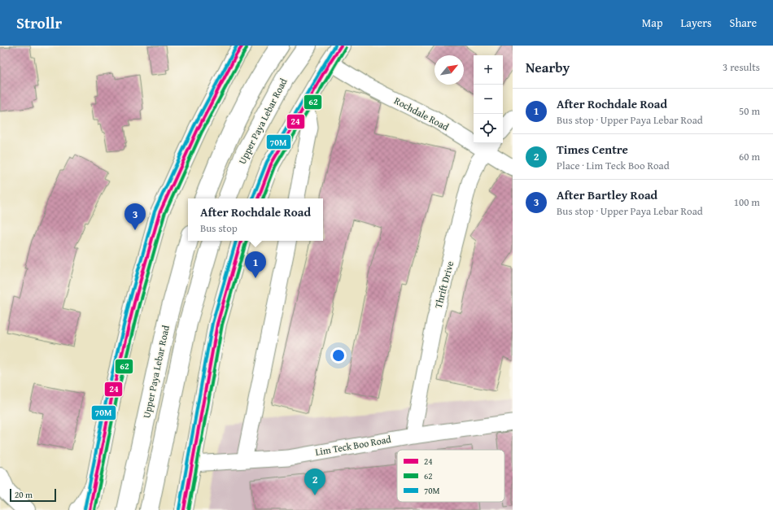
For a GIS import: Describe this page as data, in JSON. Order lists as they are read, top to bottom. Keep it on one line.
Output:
{"streets":{"main road":["Upper Paya Lebar Road"],"street":["Rochdale Road","Thrift Drive","Lim Teck Boo Road"]},"crossings":[["Rochdale Road","Thrift Drive"],["Thrift Drive","Lim Teck Boo Road"]],"lines":["transit line 24","transit line 70M","transit line 62"],"legend":["24","62","70M"],"scale_bar":"20 m","north":"top right","page":{"header":"Strollr","nav":["Map","Layers","Share"],"heading":["Nearby","3 results"],"map_buttons":["+","−"],"list":[{"mark":"1","name":"After Rochdale Road","note":"Bus stop · Upper Paya Lebar Road","value":"50 m"},{"mark":"2","name":"Times Centre","note":"Place · Lim Teck Boo Road","value":"60 m"},{"mark":"3","name":"After Bartley Road","note":"Bus stop · Upper Paya Lebar Road","value":"100 m"}],"popup":["After Rochdale Road","Bus stop"],"pins":["3","1","2"],"scale":"20 m"}}
